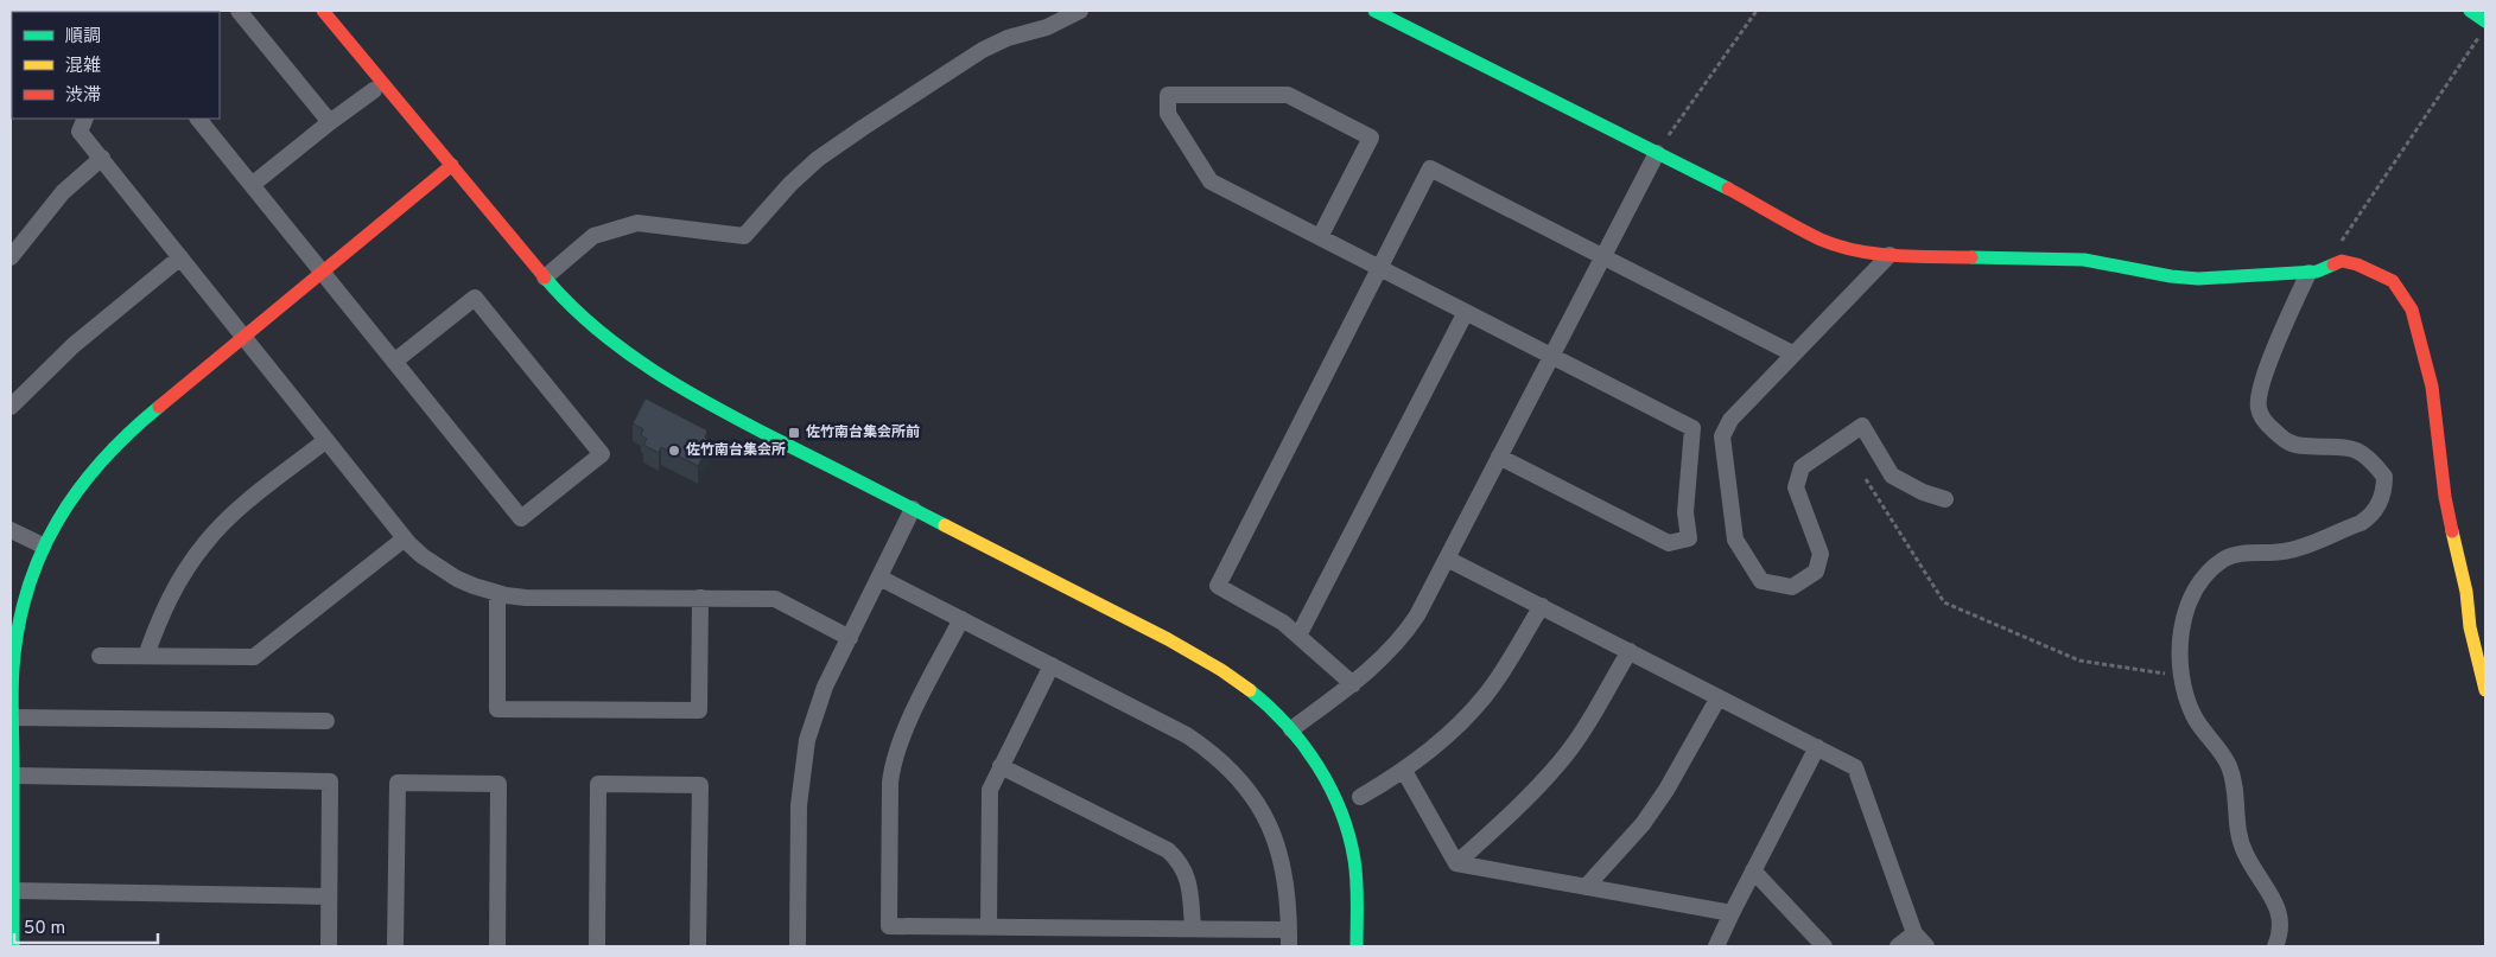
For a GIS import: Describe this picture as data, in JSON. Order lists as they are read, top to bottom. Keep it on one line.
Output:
{"places":{"transit":["佐竹南台集会所前"],"other":["佐竹南台集会所"]},"legend":["順調","混雑","渋滞"],"scale_bar":"50 m"}
